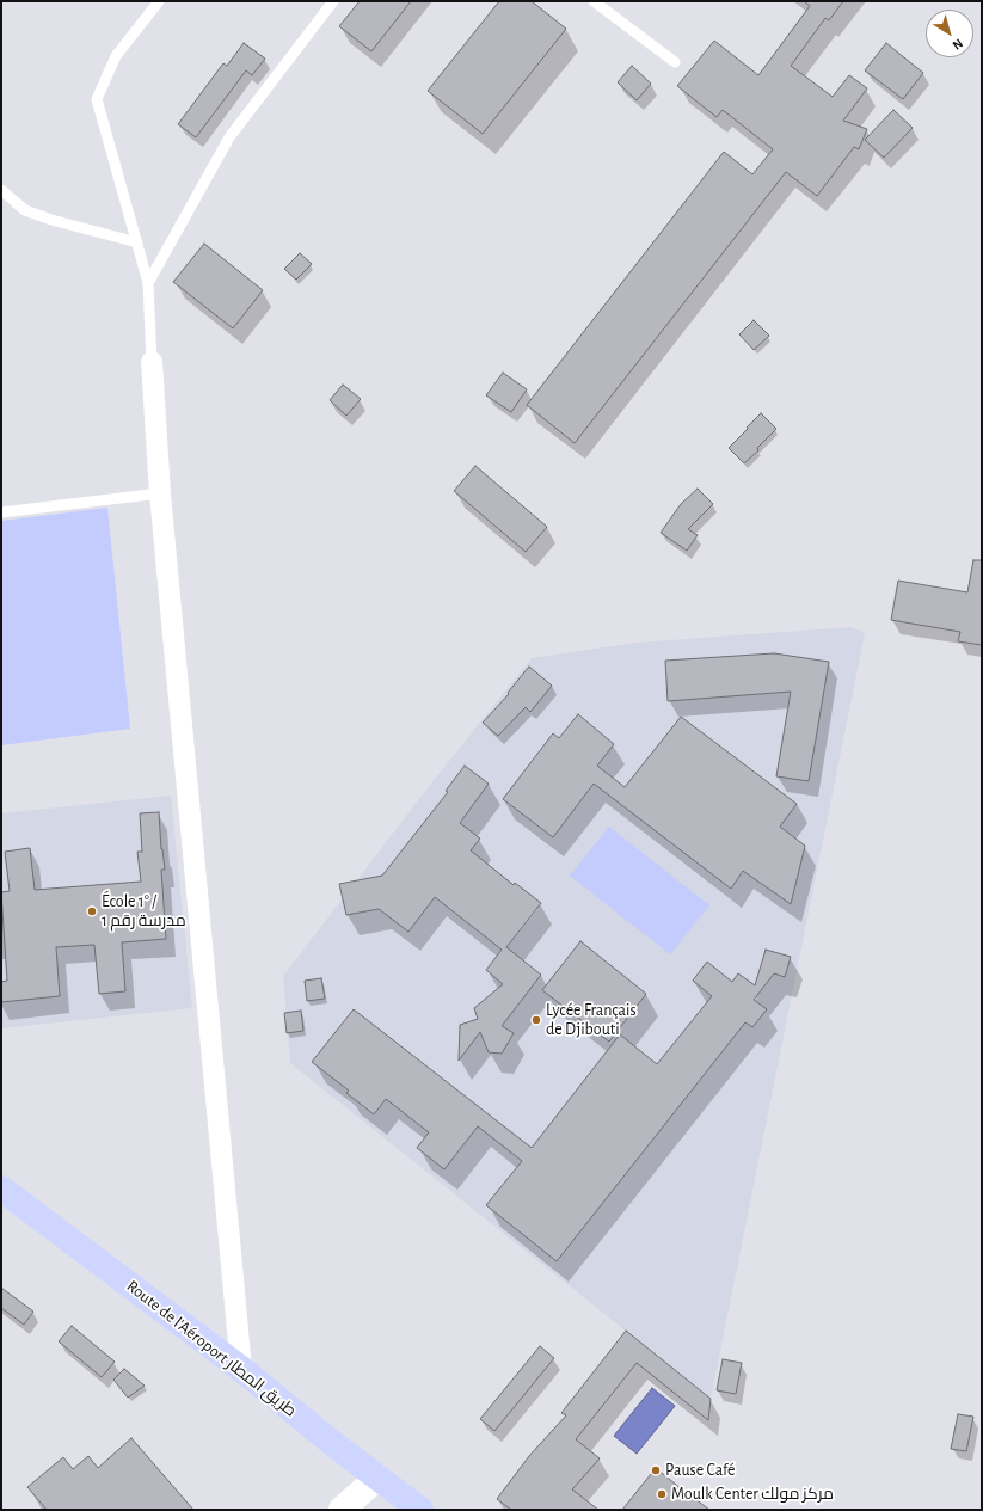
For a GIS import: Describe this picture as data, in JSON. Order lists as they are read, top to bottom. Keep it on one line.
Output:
{"streets":{"main road":["Route de l'Aéroport طريق المطار"]},"places":["École 1° / مدرسة رقم 1","Lycée Français de Djibouti","Pause Café","Moulk Center مركز مولك"],"north":"bottom right"}
